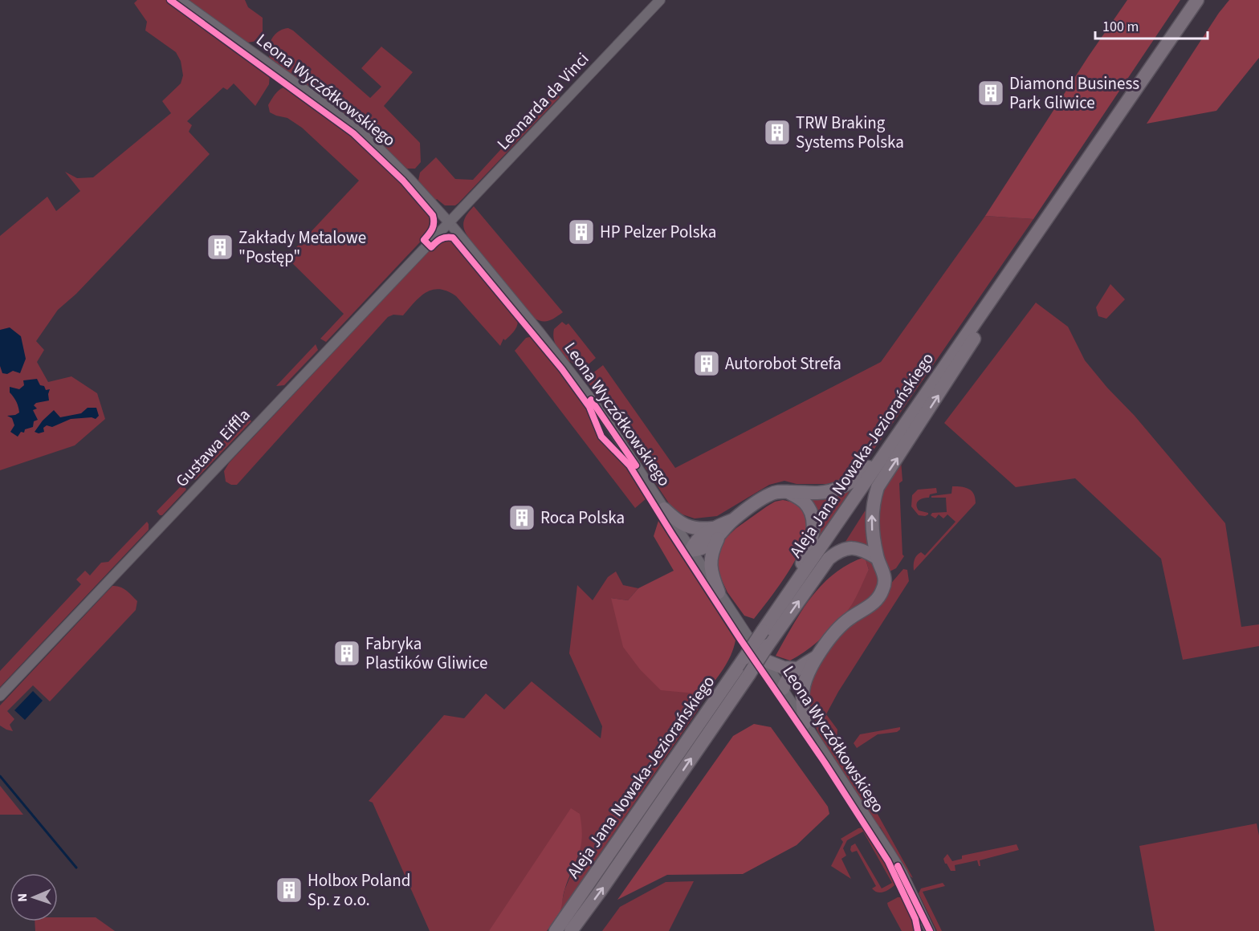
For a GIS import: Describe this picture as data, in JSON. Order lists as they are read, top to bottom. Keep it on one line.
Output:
{"streets":{"main road":["Aleja Jana Nowaka-Jeziorańskiego"],"street":["Leona Wyczółkowskiego","Leonarda da Vinci","Gustawa Eiffla"]},"crossings":[["Leona Wyczółkowskiego","Leonarda da Vinci"],["Leona Wyczółkowskiego","Gustawa Eiffla"],["Leonarda da Vinci","Gustawa Eiffla"]],"places":{"building":["Diamond Business Park Gliwice","TRW Braking Systems Polska","HP Pelzer Polska","Zakłady Metalowe \"Postęp\"","Autorobot Strefa","Roca Polska","Fabryka Plastików Gliwice","Holbox Poland Sp. z o.o."]},"scale_bar":"100 m","north":"left"}
